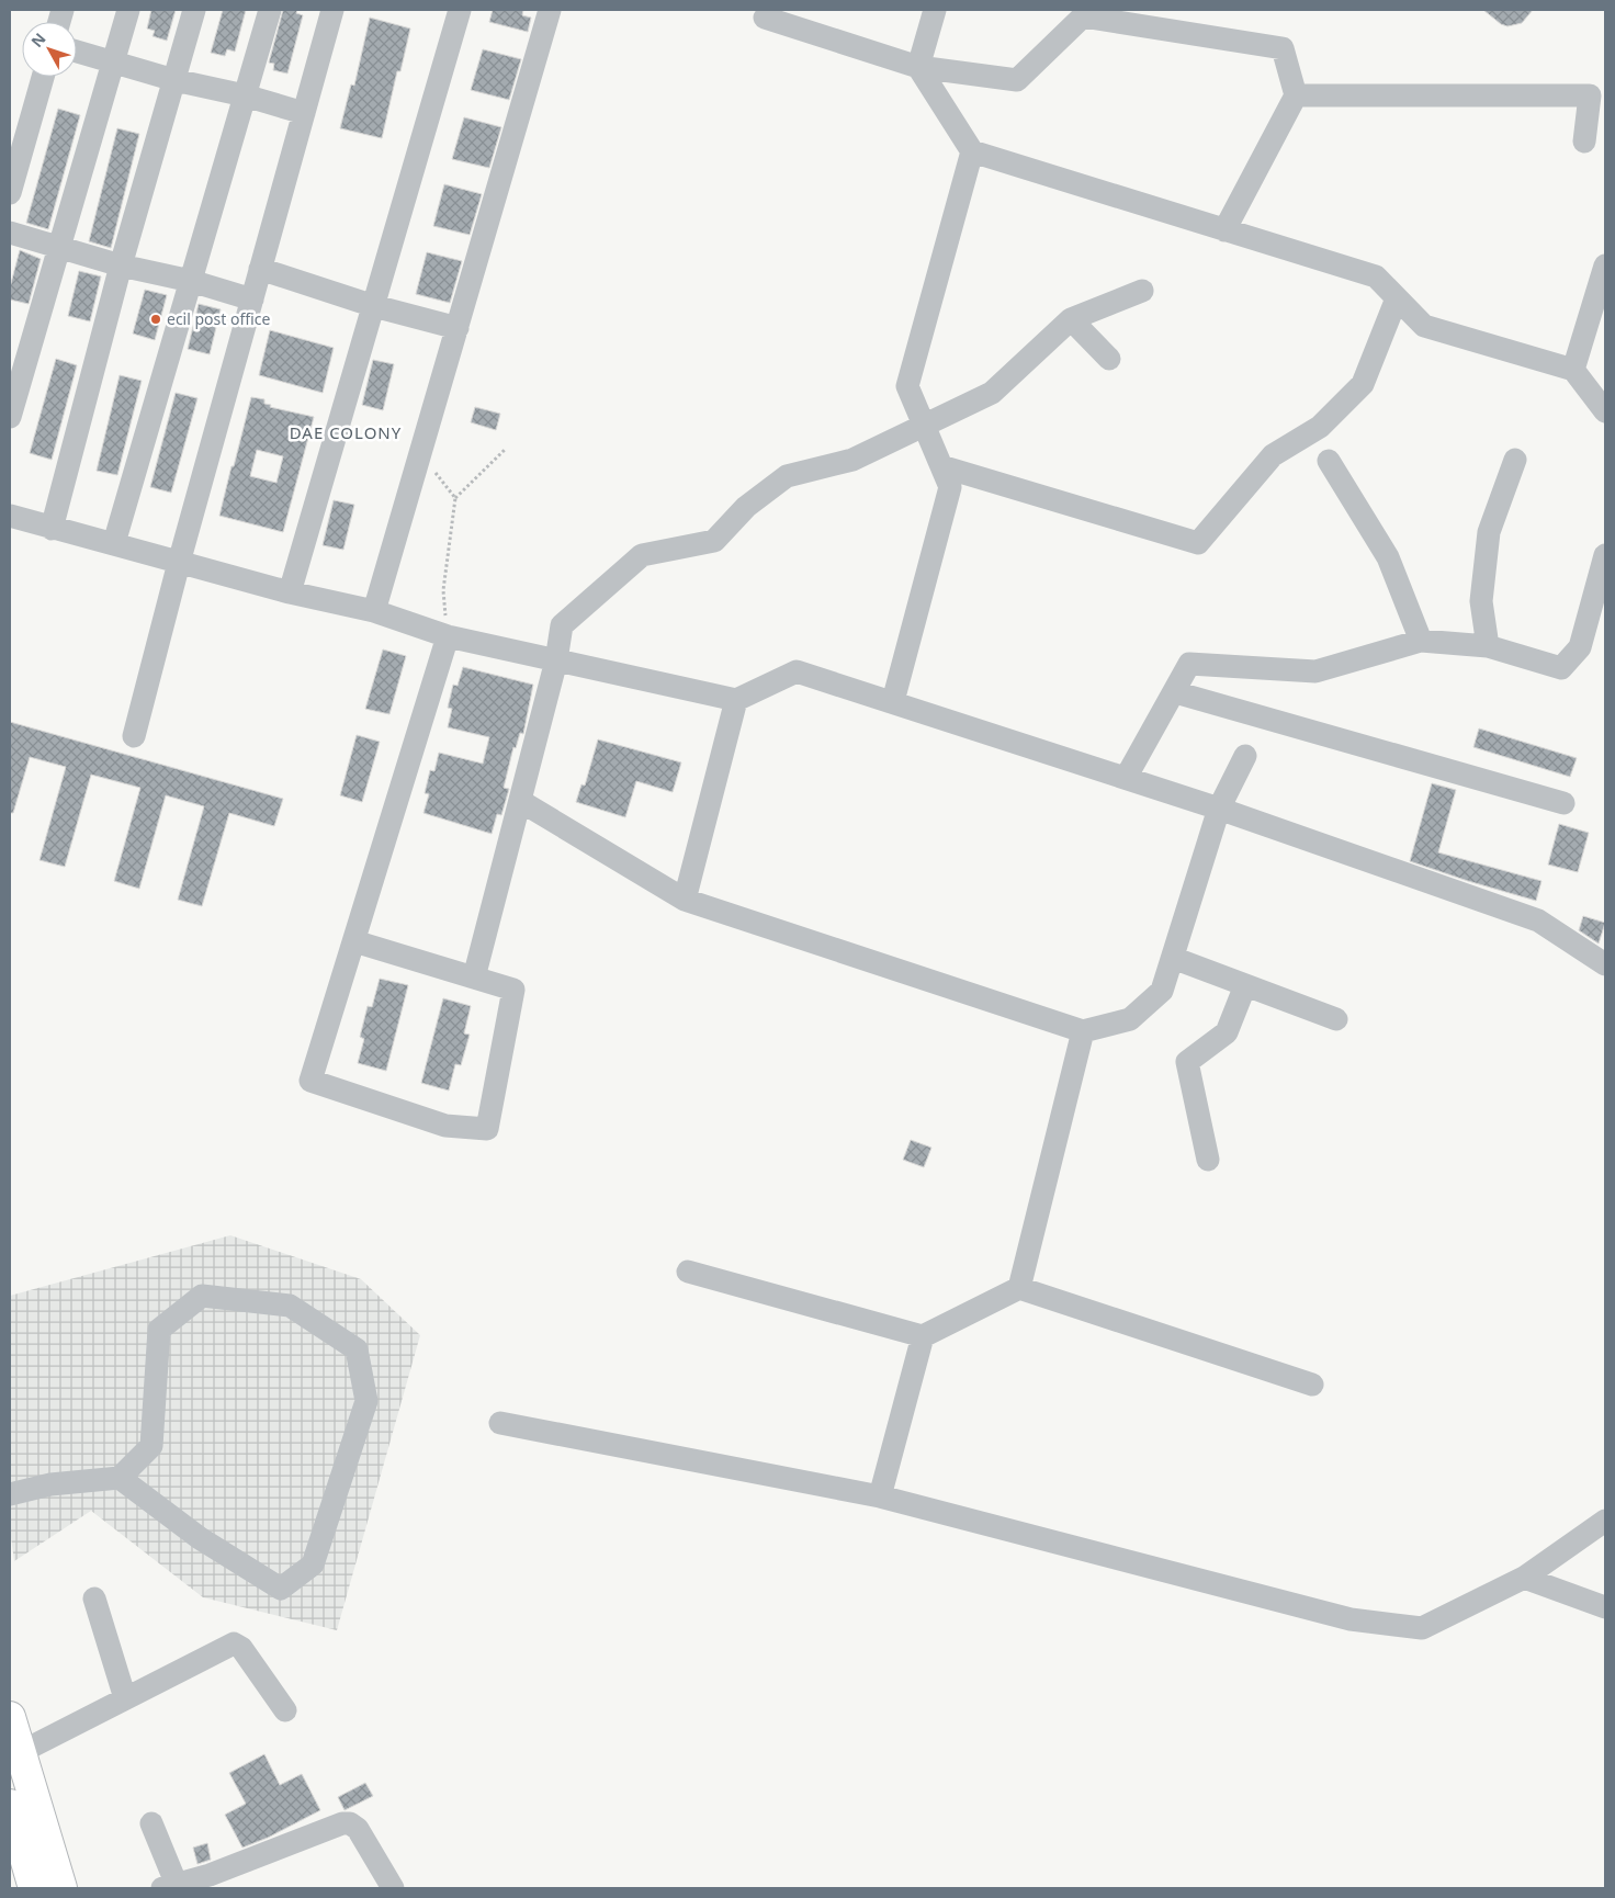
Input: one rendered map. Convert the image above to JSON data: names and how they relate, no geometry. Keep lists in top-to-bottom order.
{
  "districts": ["DAE COLONY"],
  "places": ["ecil post office"],
  "north": "top left"
}
